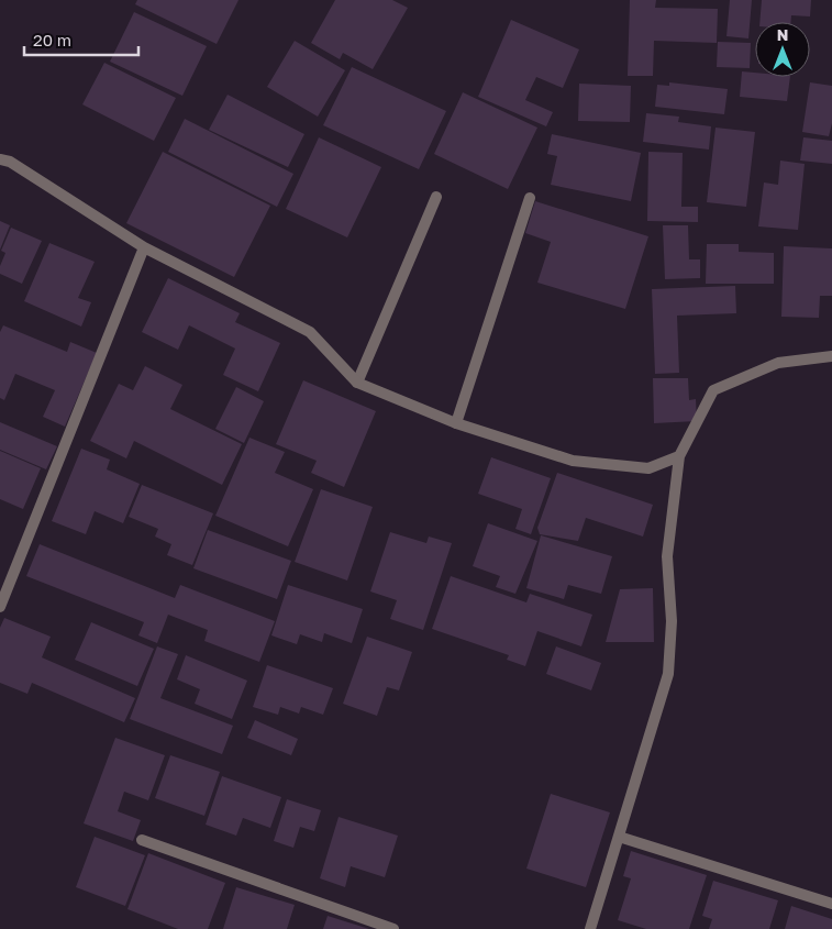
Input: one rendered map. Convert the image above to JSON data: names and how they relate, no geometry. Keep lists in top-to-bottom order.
{
  "scale_bar": "20 m",
  "north": "top"
}
